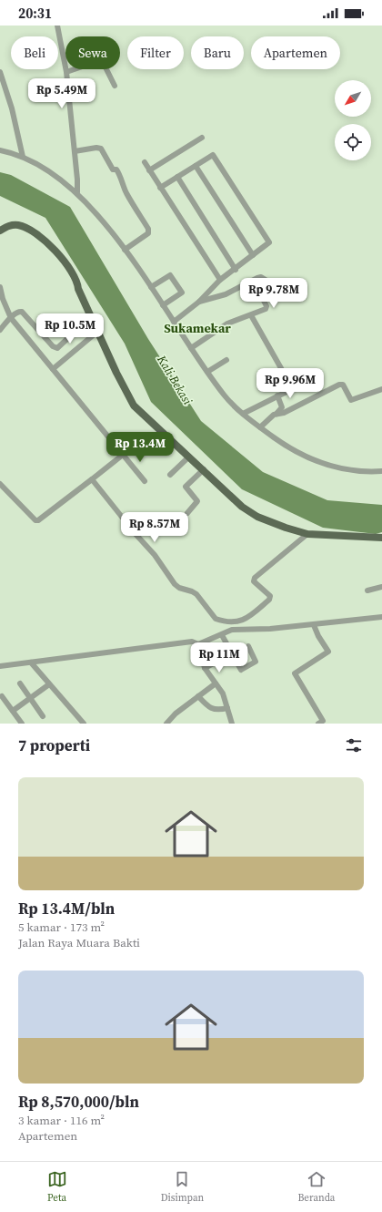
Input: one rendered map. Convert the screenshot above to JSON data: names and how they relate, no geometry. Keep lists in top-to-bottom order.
{
  "districts": ["Sukamekar"],
  "water": ["Kali Bekasi"],
  "north": "bottom left",
  "page": {
    "status": "20:31",
    "chip": [
      "Beli",
      "Sewa",
      "Filter",
      "Baru",
      "Apartemen"
    ],
    "price": [
      "Rp 5.49M",
      "Rp 9.78M",
      "Rp 10.5M",
      "Rp 9.96M",
      "Rp 13.4M",
      "Rp 8.57M",
      "Rp 11M"
    ],
    "heading": "7 properti",
    "list": [
      {
        "name": "Rp 13.4M/bln",
        "note": "5 kamar · 173 m² · Jalan Raya Muara Bakti"
      },
      {
        "name": "Rp 8,570,000/bln",
        "note": "3 kamar · 116 m² · Apartemen"
      }
    ],
    "tabs": ["Peta", "Disimpan", "Beranda"]
  }
}
